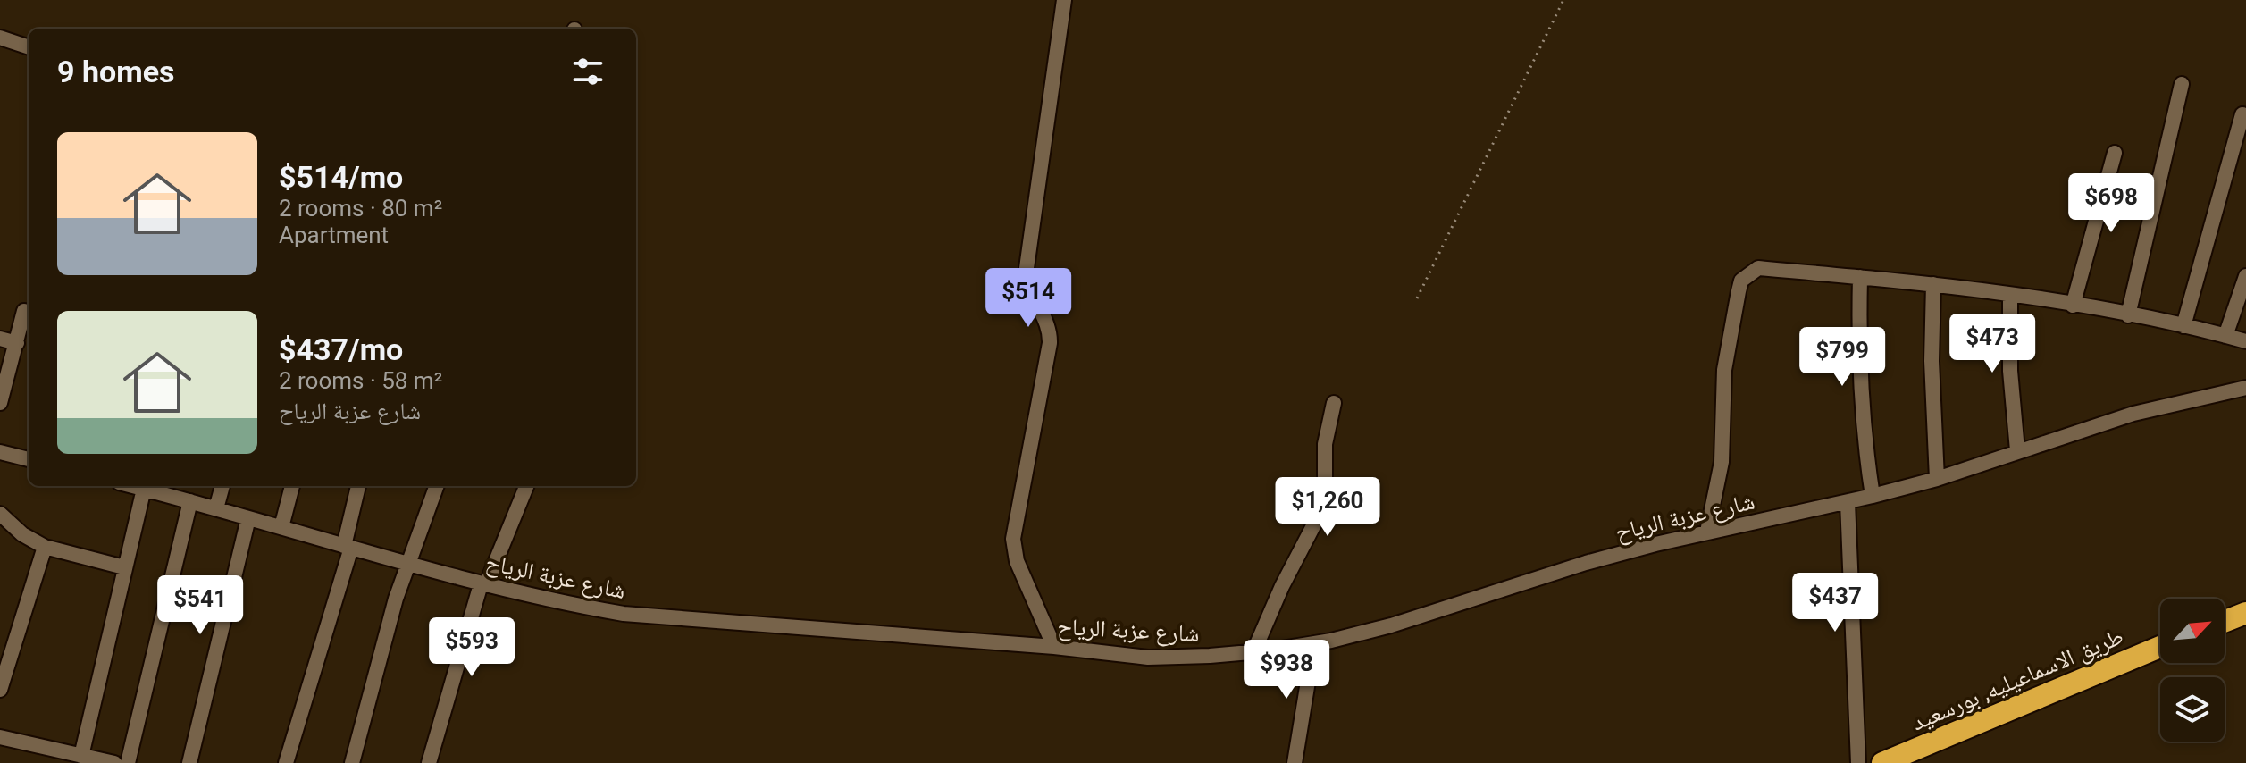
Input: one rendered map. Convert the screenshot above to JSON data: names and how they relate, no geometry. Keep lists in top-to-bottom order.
{
  "streets": {
    "highway": ["طريق الاسماعيليه, بورسعيد"],
    "street": ["شارع عزبة الرياح"]
  },
  "north": "top right",
  "page": {
    "heading": "9 homes",
    "list": [
      {
        "name": "$514/mo",
        "note": "2 rooms · 80 m² · Apartment"
      },
      {
        "name": "$437/mo",
        "note": "2 rooms · 58 m² · شارع عزبة الرياح"
      }
    ],
    "price": [
      "$698",
      "$514",
      "$473",
      "$799",
      "$1,260",
      "$437",
      "$541",
      "$593",
      "$938"
    ]
  }
}
